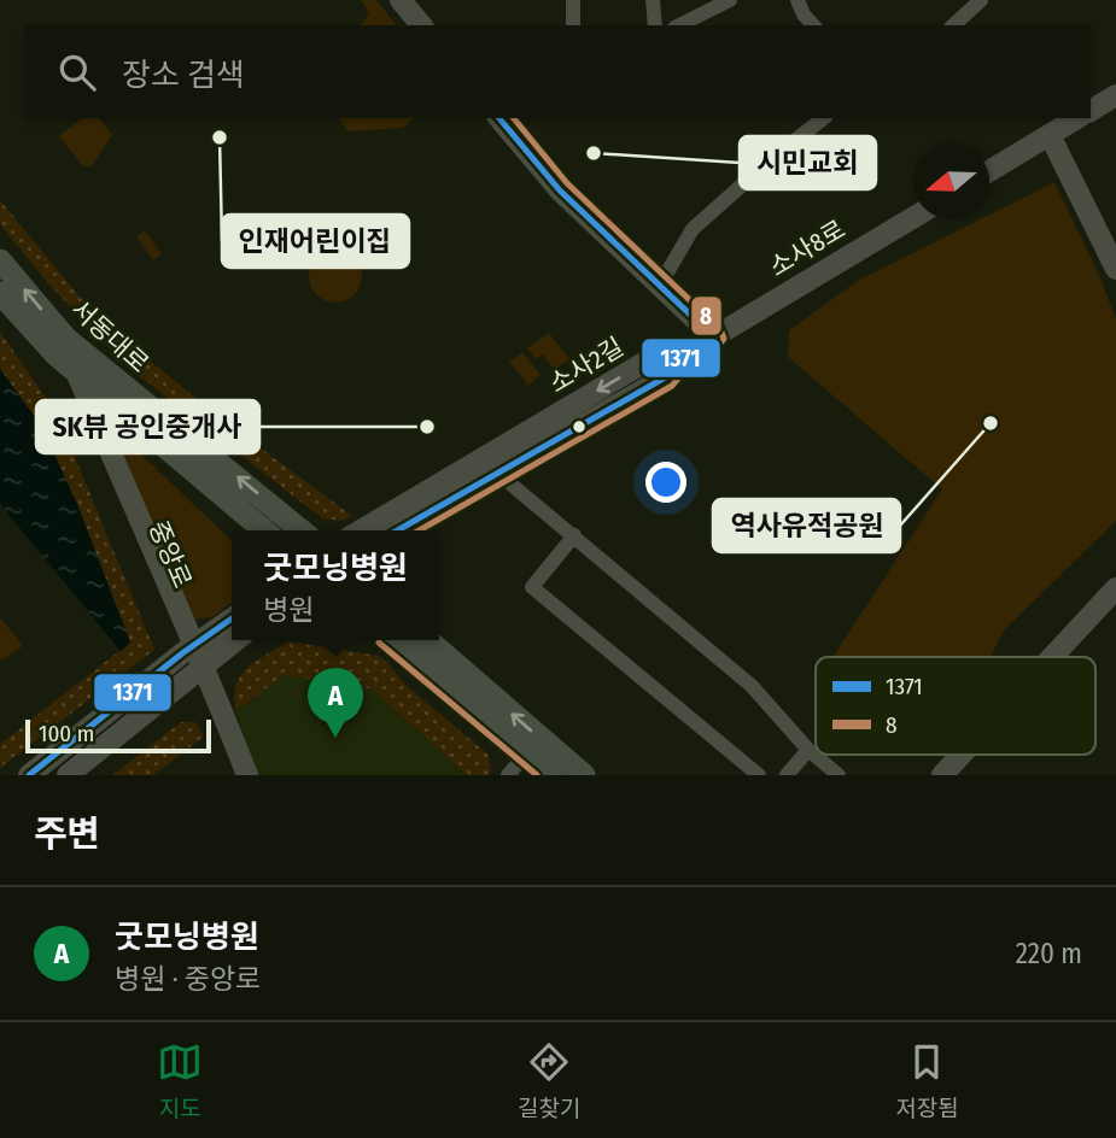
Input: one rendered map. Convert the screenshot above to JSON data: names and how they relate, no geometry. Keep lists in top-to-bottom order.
{
  "streets": {
    "main road": ["서동대로"],
    "street": ["소사8로", "소사2길", "중앙로"]
  },
  "crossings": [
    ["소사8로", "소사2길"],
    ["서동대로", "중앙로"]
  ],
  "places": [
    "인재어린이집",
    "시민교회",
    "역사유적공원",
    "SK뷰 공인중개사"
  ],
  "lines": ["transit line 1371", "transit line 8"],
  "legend": ["1371", "8"],
  "scale_bar": "100 m",
  "north": "left",
  "page": {
    "search": "장소 검색",
    "popup": ["굿모닝병원", "병원"],
    "pins": "A",
    "scale": "100 m",
    "heading": "주변",
    "list": [
      {
        "mark": "A",
        "name": "굿모닝병원",
        "note": "병원 · 중앙로",
        "value": "220 m"
      }
    ],
    "nav": ["지도", "길찾기", "저장됨"]
  }
}
